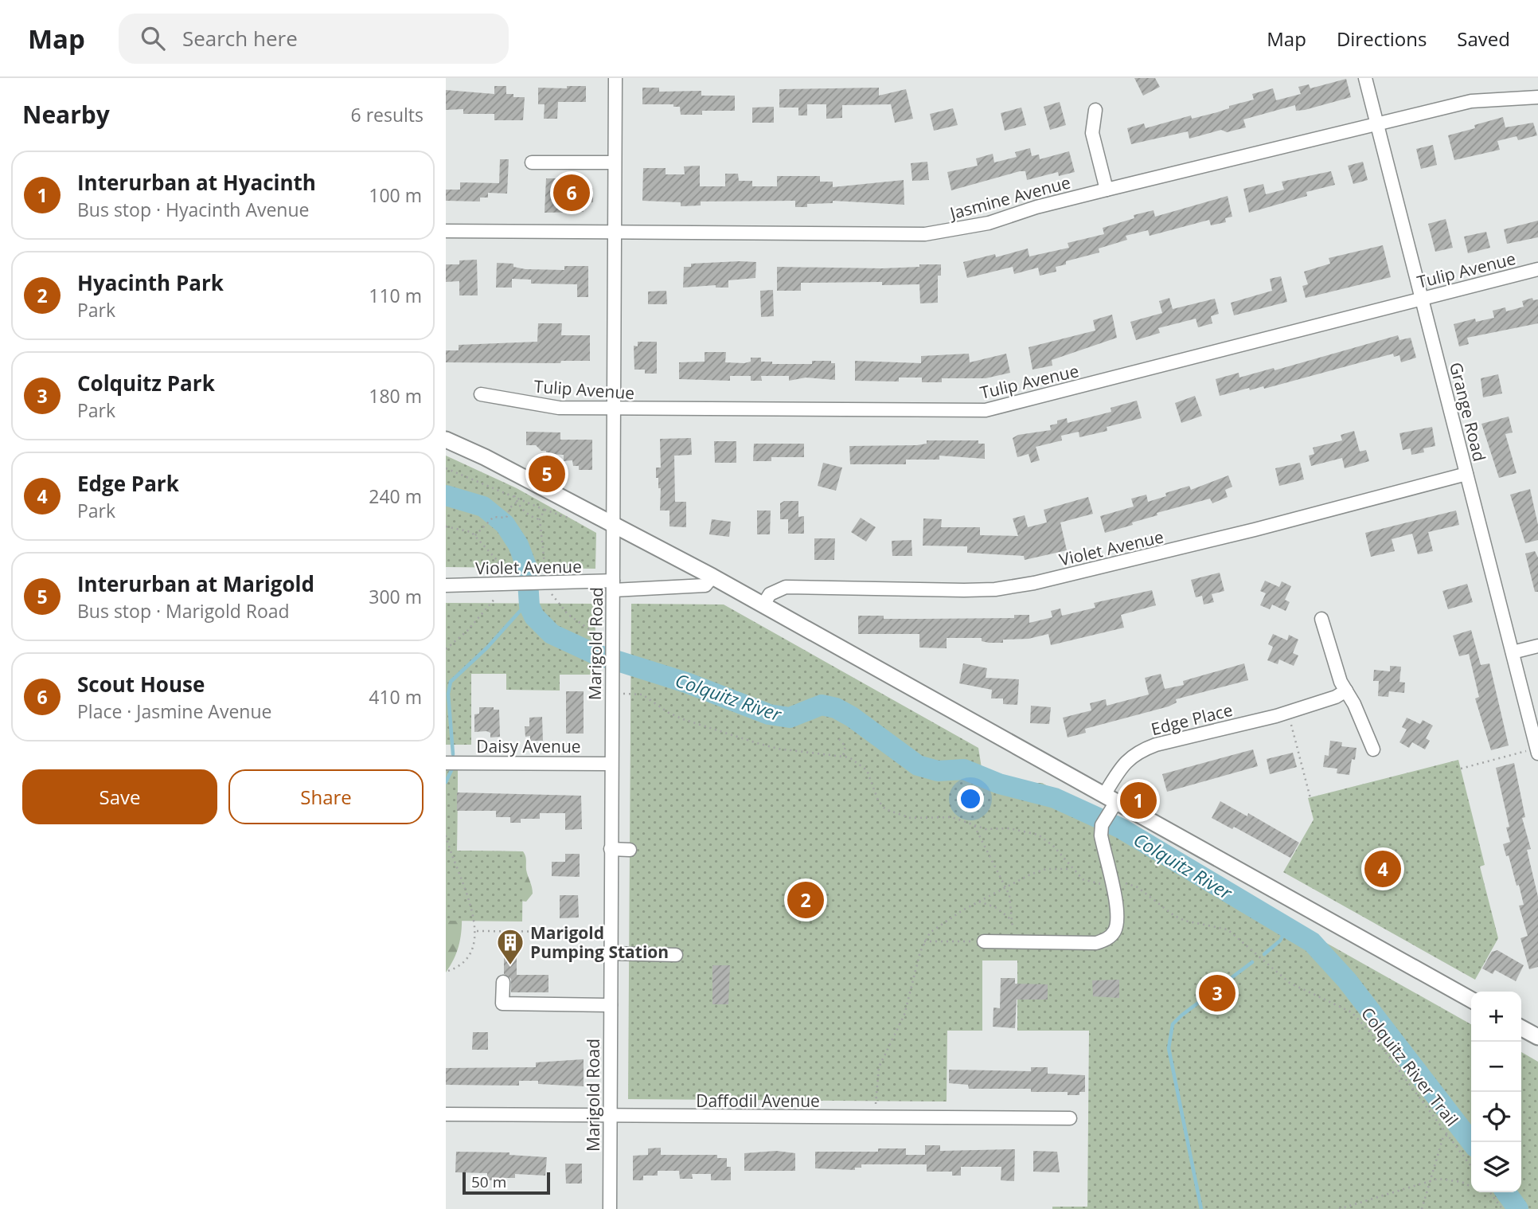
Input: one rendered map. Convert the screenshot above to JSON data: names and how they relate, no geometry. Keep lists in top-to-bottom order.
{
  "streets": {
    "street": [
      "Jasmine Avenue",
      "Tulip Avenue",
      "Grange Road",
      "Violet Avenue",
      "Marigold Road",
      "Edge Place",
      "Daisy Avenue",
      "Daffodil Avenue"
    ],
    "path": ["Colquitz River Trail"]
  },
  "crossings": [
    ["Jasmine Avenue", "Grange Road"],
    ["Jasmine Avenue", "Marigold Road"],
    ["Tulip Avenue", "Grange Road"],
    ["Tulip Avenue", "Marigold Road"],
    ["Grange Road", "Violet Avenue"],
    ["Violet Avenue", "Marigold Road"],
    ["Marigold Road", "Daisy Avenue"],
    ["Marigold Road", "Colquitz River Trail"],
    ["Marigold Road", "Daffodil Avenue"],
    ["Edge Place", "Colquitz River Trail"]
  ],
  "water": ["Colquitz River"],
  "places": {
    "building": ["Marigold Pumping Station"]
  },
  "scale_bar": "50 m",
  "page": {
    "header": "Map",
    "search": "Search here",
    "nav": ["Map", "Directions", "Saved"],
    "heading": ["Nearby", "6 results"],
    "list": [
      {
        "mark": "1",
        "name": "Interurban at Hyacinth",
        "note": "Bus stop · Hyacinth Avenue",
        "value": "100 m"
      },
      {
        "mark": "2",
        "name": "Hyacinth Park",
        "note": "Park",
        "value": "110 m"
      },
      {
        "mark": "3",
        "name": "Colquitz Park",
        "note": "Park",
        "value": "180 m"
      },
      {
        "mark": "4",
        "name": "Edge Park",
        "note": "Park",
        "value": "240 m"
      },
      {
        "mark": "5",
        "name": "Interurban at Marigold",
        "note": "Bus stop · Marigold Road",
        "value": "300 m"
      },
      {
        "mark": "6",
        "name": "Scout House",
        "note": "Place · Jasmine Avenue",
        "value": "410 m"
      }
    ],
    "pins": [
      "6",
      "5",
      "1",
      "4",
      "2",
      "3"
    ],
    "buttons": ["Save", "Share"],
    "map_buttons": ["+", "−"],
    "scale": "50 m"
  }
}
